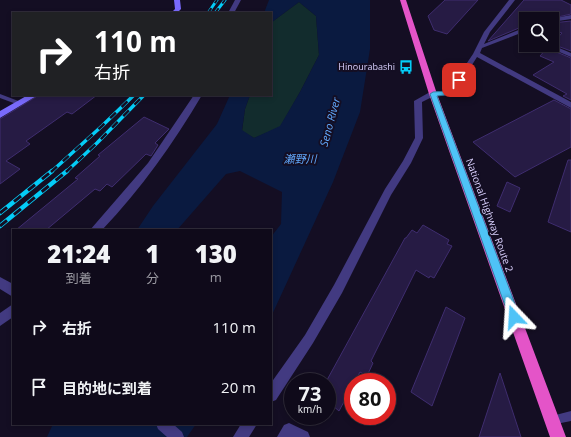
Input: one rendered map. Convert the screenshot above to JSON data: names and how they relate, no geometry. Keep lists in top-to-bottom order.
{
  "streets": {
    "highway": ["National Highway Route 2"]
  },
  "water": ["Seno River", "瀬野川"],
  "places": {
    "bus stop": ["Hinourabashi"]
  },
  "page": {
    "turn": ["110 m", "右折"],
    "eta": [
      "21:24",
      "到着",
      "1",
      "分",
      "130",
      "m"
    ],
    "list": [
      {
        "name": "右折",
        "value": "110 m"
      },
      {
        "name": "目的地に到着",
        "value": "20 m"
      }
    ],
    "speed": "73 km/h",
    "limit": "80"
  }
}
